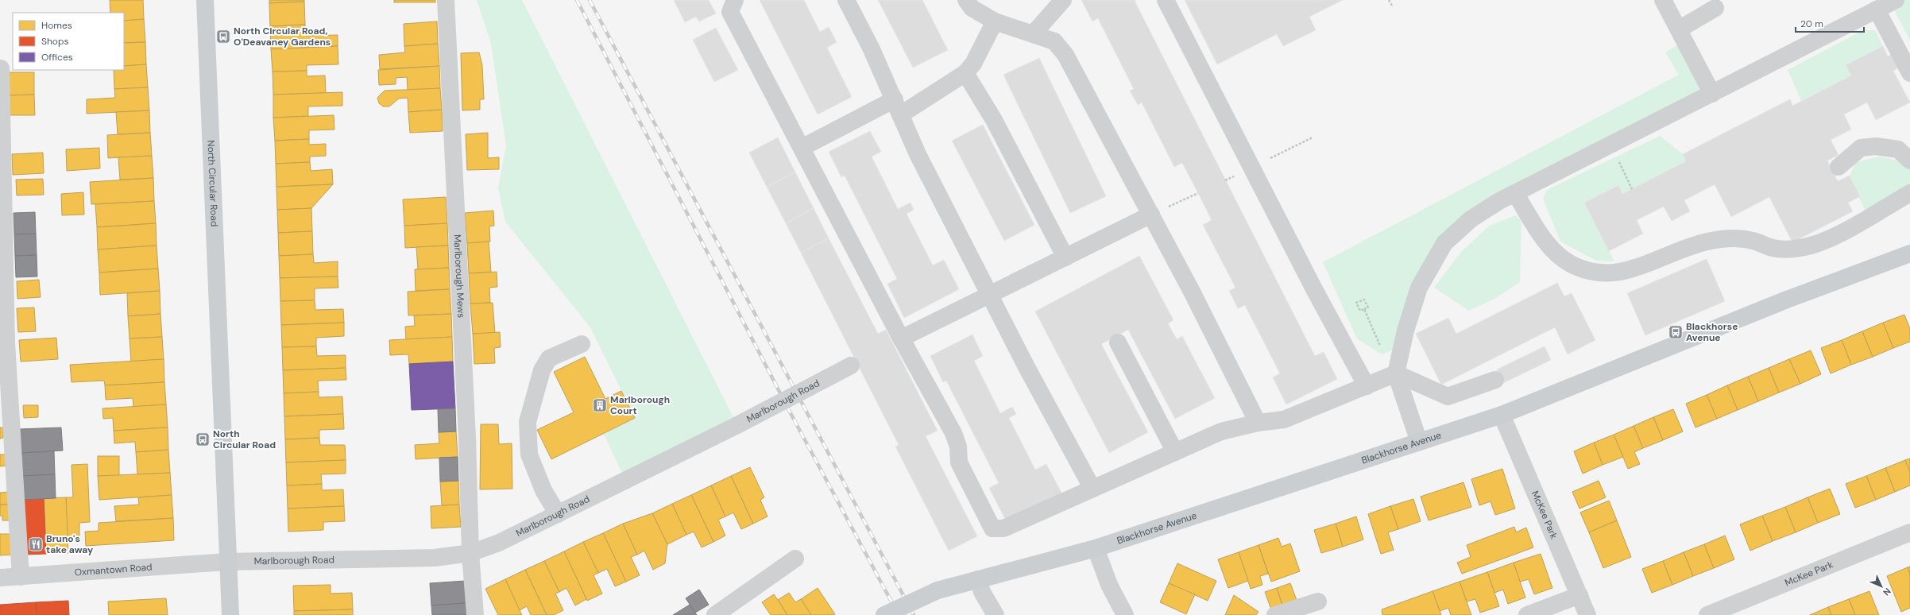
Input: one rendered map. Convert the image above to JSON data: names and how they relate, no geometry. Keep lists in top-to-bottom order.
{
  "streets": {
    "main road": ["North Circular Road", "Blackhorse Avenue"],
    "street": [
      "Marlborough Mews",
      "Marlborough Road",
      "McKee Park",
      "Oxmantown Road"
    ]
  },
  "crossings": [
    ["North Circular Road", "Marlborough Road"],
    ["North Circular Road", "Oxmantown Road"],
    ["Marlborough Mews", "Marlborough Road"],
    ["Marlborough Road", "Oxmantown Road"],
    ["Blackhorse Avenue", "McKee Park"]
  ],
  "places": {
    "bus stop": ["North Circular Road, O'Deavaney Gardens", "Blackhorse Avenue", "North Circular Road"],
    "building": ["Marlborough Court"],
    "restaurant": ["Bruno's take away"]
  },
  "legend": ["Homes", "Shops", "Offices"],
  "scale_bar": "20 m",
  "north": "bottom right"
}
